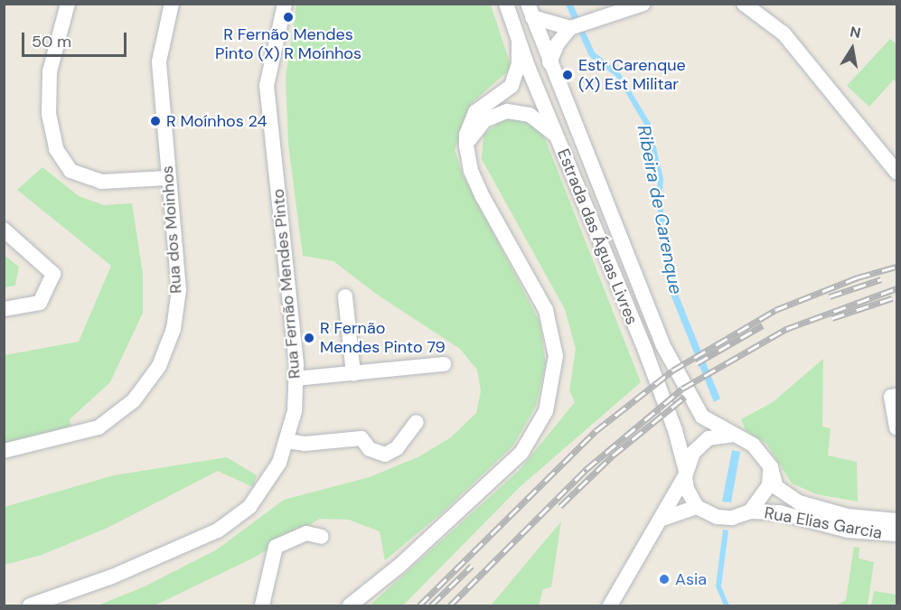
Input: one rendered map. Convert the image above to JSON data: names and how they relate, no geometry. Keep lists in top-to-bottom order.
{
  "streets": {
    "street": [
      "Rua dos Moinhos",
      "Estrada das Águas Livres",
      "Rua Fernão Mendes Pinto",
      "Rua Elias Garcia"
    ]
  },
  "crossings": [
    ["Estrada das Águas Livres", "Rua Elias Garcia"]
  ],
  "water": ["Ribeira de Carenque"],
  "places": [
    "R Fernão Mendes Pinto (X) R Moínhos",
    "Estr Carenque (X) Est Militar",
    "R Moínhos 24",
    "R Fernão Mendes Pinto 79",
    "Asia"
  ],
  "scale_bar": "50 m",
  "north": "top"
}
